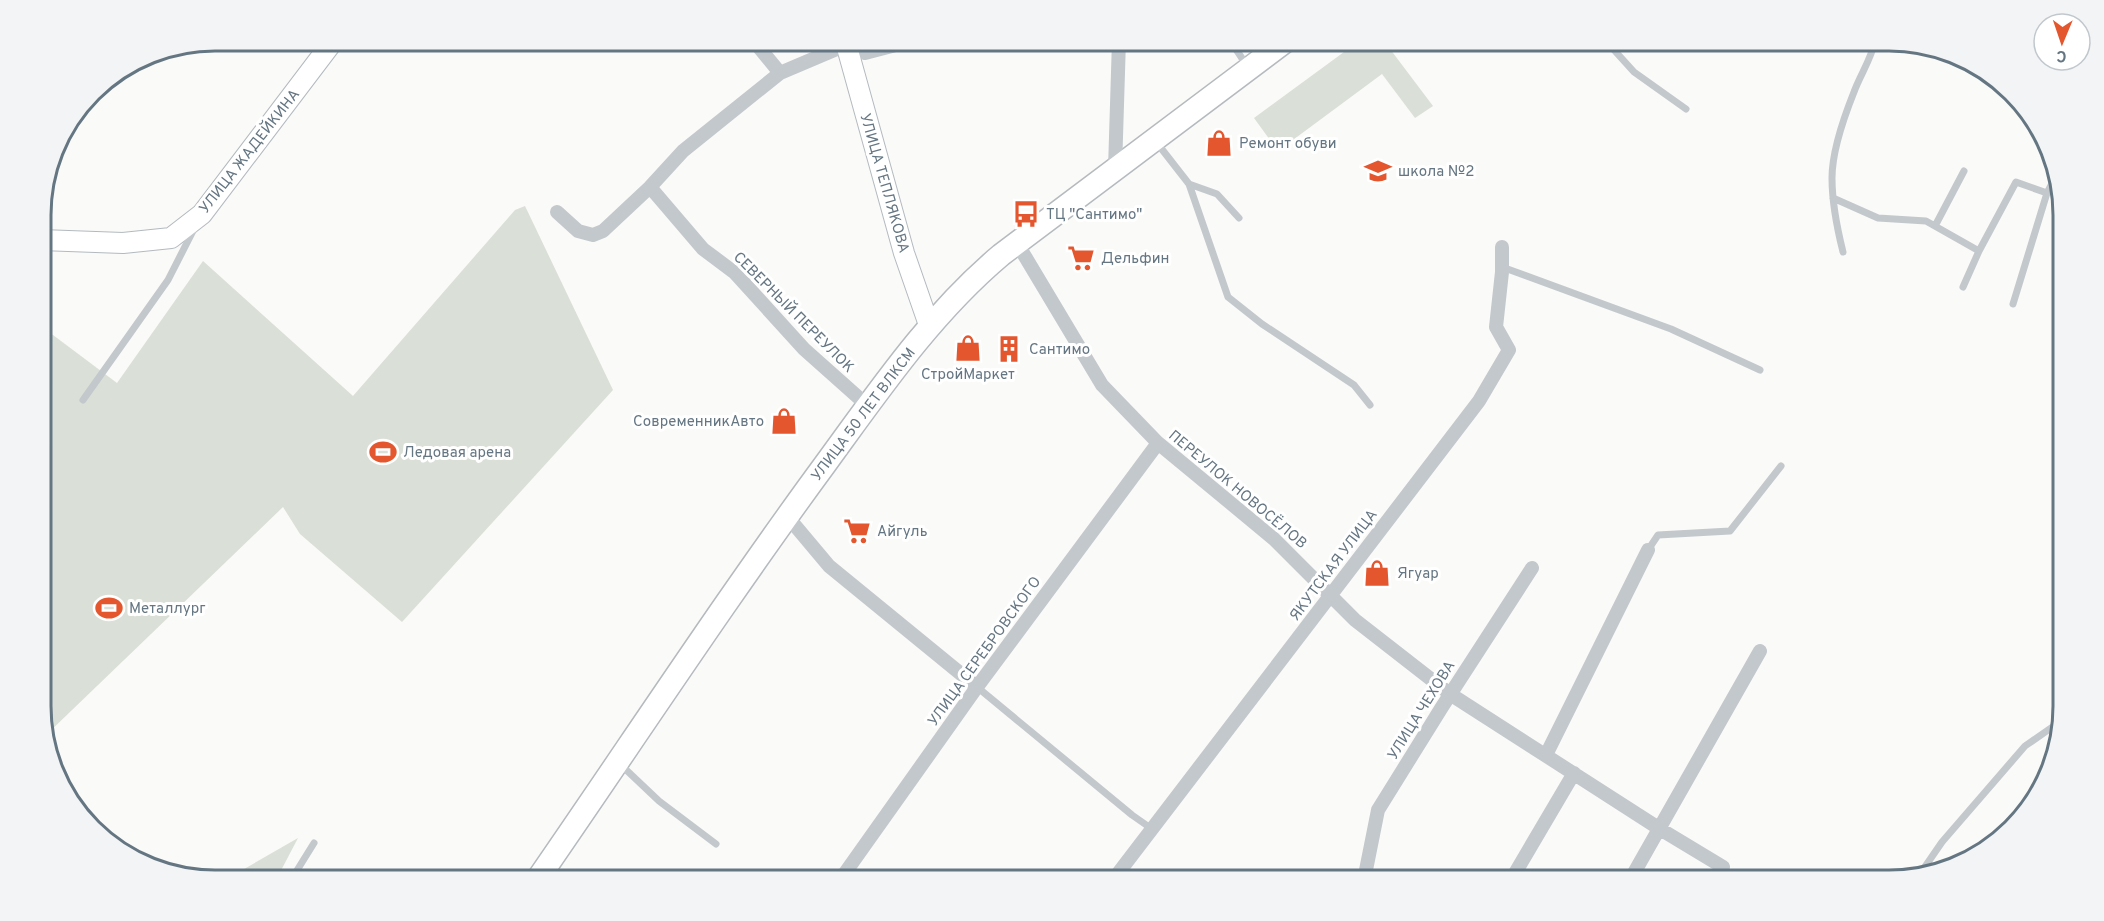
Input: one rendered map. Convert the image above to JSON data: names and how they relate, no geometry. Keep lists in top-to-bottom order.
{
  "streets": {
    "main road": ["УЛИЦА 50 ЛЕТ ВЛКСМ"],
    "street": [
      "УЛИЦА ЖАДЕЙКИНА",
      "УЛИЦА ТЕПЛЯКОВА",
      "СЕВЕРНЫЙ ПЕРЕУЛОК",
      "ПЕРЕУЛОК НОВОСЁЛОВ",
      "ЯКУТСКАЯ УЛИЦА",
      "УЛИЦА СЕРЕБРОВСКОГО",
      "УЛИЦА ЧЕХОВА"
    ]
  },
  "crossings": [
    ["УЛИЦА ТЕПЛЯКОВА", "УЛИЦА 50 ЛЕТ ВЛКСМ"],
    ["СЕВЕРНЫЙ ПЕРЕУЛОК", "УЛИЦА 50 ЛЕТ ВЛКСМ"],
    ["УЛИЦА 50 ЛЕТ ВЛКСМ", "ПЕРЕУЛОК НОВОСЁЛОВ"],
    ["ПЕРЕУЛОК НОВОСЁЛОВ", "ЯКУТСКАЯ УЛИЦА"],
    ["ПЕРЕУЛОК НОВОСЁЛОВ", "УЛИЦА СЕРЕБРОВСКОГО"],
    ["ПЕРЕУЛОК НОВОСЁЛОВ", "УЛИЦА ЧЕХОВА"]
  ],
  "places": {
    "shop": [
      "Ремонт обуви",
      "СтройМаркет",
      "СовременникАвто",
      "Ягуар"
    ],
    "school or university": ["школа №2"],
    "bus stop": ["ТЦ \"Сантимо\""],
    "supermarket": ["Дельфин", "Айгуль"],
    "building": ["Сантимо"],
    "sports": ["Ледовая арена", "Металлург"]
  },
  "north": "bottom"
}
